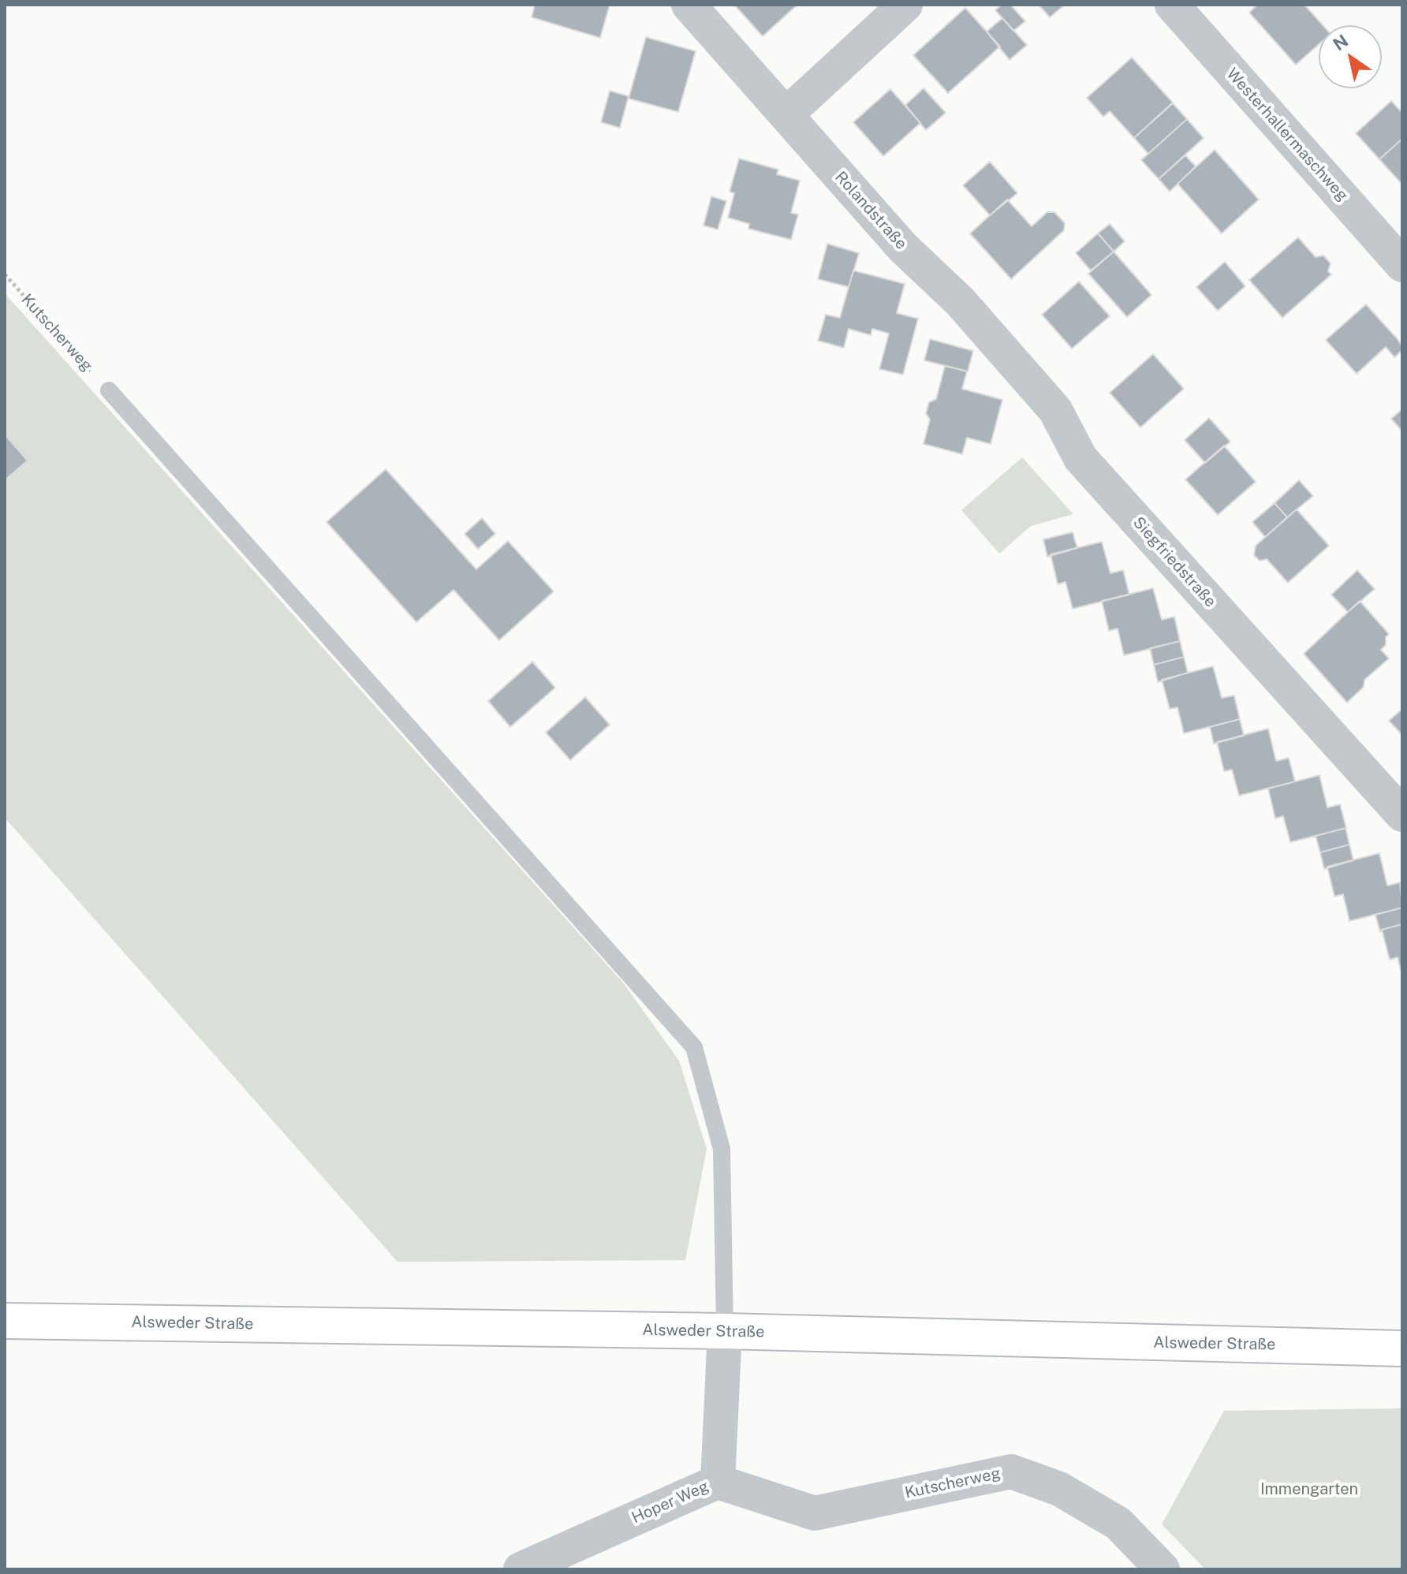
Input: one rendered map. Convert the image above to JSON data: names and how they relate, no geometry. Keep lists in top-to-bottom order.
{
  "streets": {
    "street": [
      "Westerhallermaschweg",
      "Rolandstraße",
      "Kutscherweg",
      "Siegfriedstraße",
      "Alsweder Straße",
      "Hoper Weg"
    ]
  },
  "crossings": [
    ["Rolandstraße", "Siegfriedstraße"],
    ["Kutscherweg", "Hoper Weg"],
    ["Alsweder Straße", "Hoper Weg"]
  ],
  "parks": ["Immengarten"],
  "north": "top left"
}
